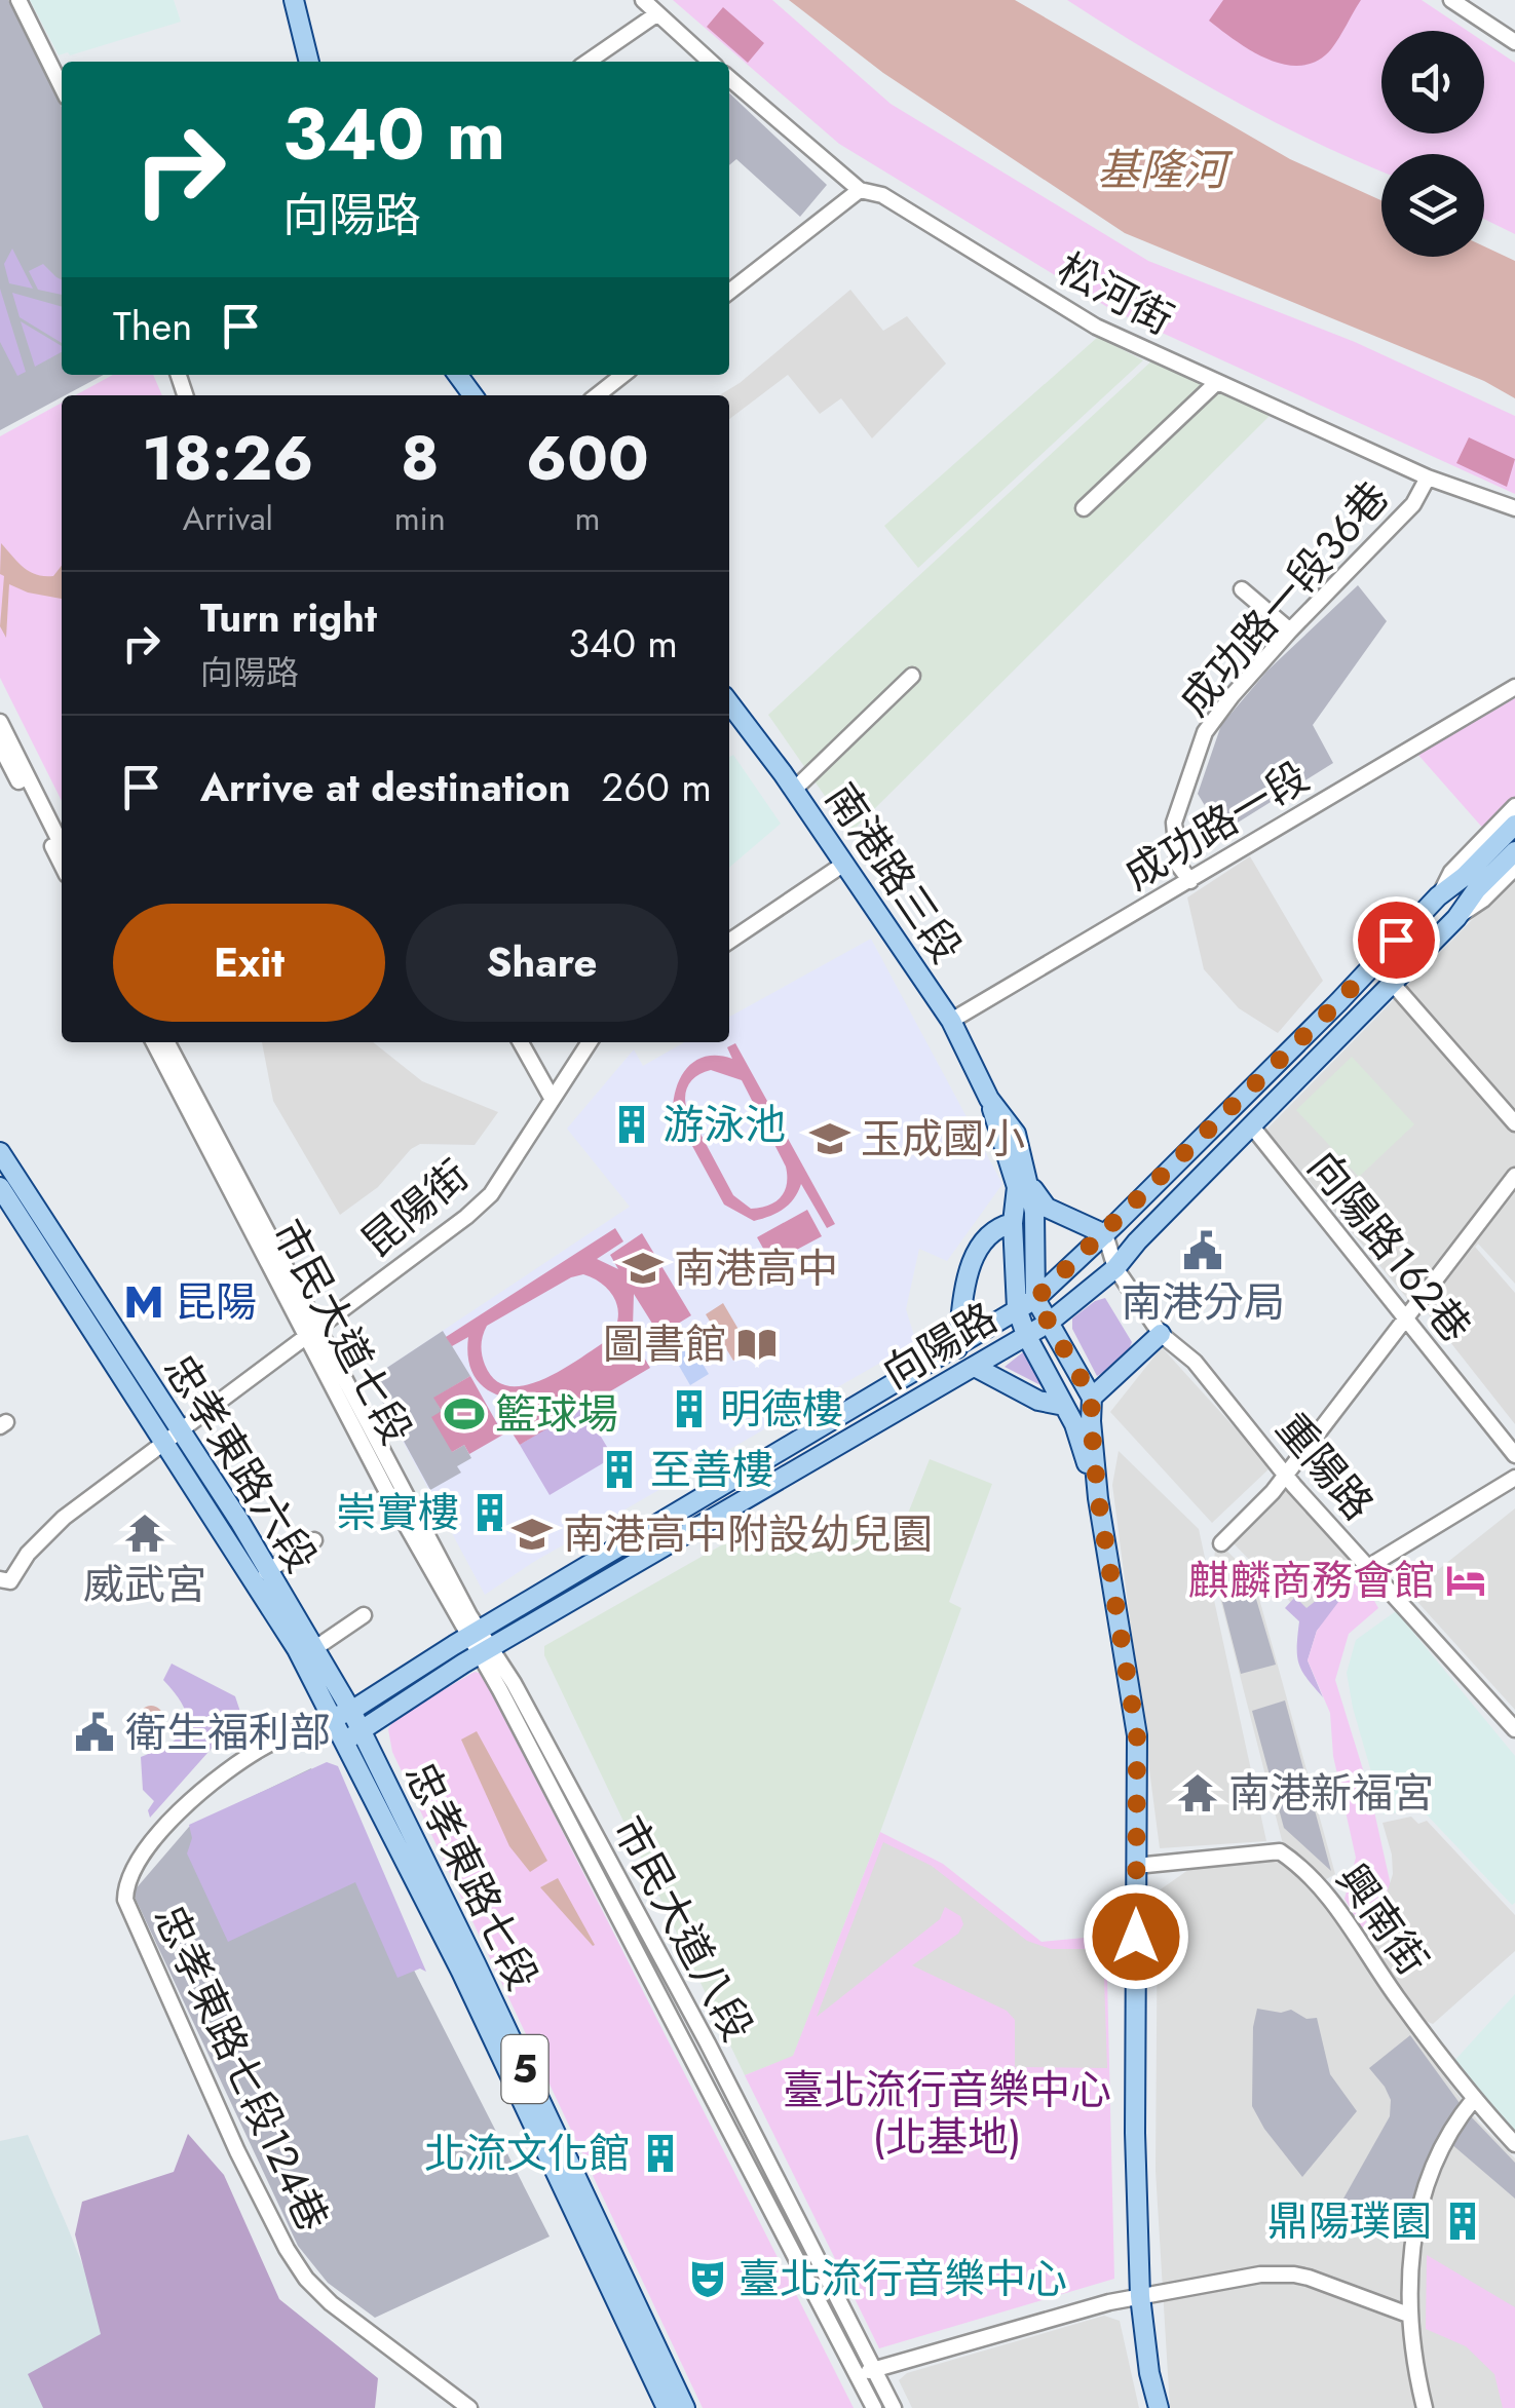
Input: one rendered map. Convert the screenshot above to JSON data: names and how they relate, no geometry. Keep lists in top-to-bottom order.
{
  "streets": {
    "main road": [
      "南港路三段",
      "向陽路",
      "忠孝東路六段",
      "忠孝東路七段",
      "5"
    ],
    "street": [
      "松河街",
      "成功路一段36巷",
      "成功路一段",
      "昆陽街",
      "向陽路162巷",
      "市民大道七段",
      "重陽路",
      "興南街",
      "市民大道八段",
      "忠孝東路七段124巷"
    ]
  },
  "crossings": [
    ["松河街", "成功路一段36巷"],
    ["成功路一段36巷", "成功路一段"],
    ["成功路一段", "南港路三段"],
    ["昆陽街", "市民大道七段"],
    ["昆陽街", "忠孝東路六段"],
    ["向陽路162巷", "向陽路"],
    ["市民大道七段", "向陽路"],
    ["市民大道七段", "市民大道八段"],
    ["向陽路", "忠孝東路六段"],
    ["向陽路", "重陽路"],
    ["向陽路", "忠孝東路七段"],
    ["向陽路", "市民大道八段"],
    ["向陽路", "忠孝東路七段124巷"],
    ["忠孝東路六段", "忠孝東路七段"],
    ["忠孝東路六段", "忠孝東路七段124巷"]
  ],
  "water": ["基隆河"],
  "parks": ["臺北流行音樂中心 (北基地)"],
  "places": {
    "building": [
      "游泳池",
      "明德樓",
      "至善樓",
      "崇實樓",
      "北流文化館",
      "鼎陽璞園"
    ],
    "school or university": ["玉成國小", "南港高中", "南港高中附設幼兒園"],
    "public building": ["南港分局", "衛生福利部"],
    "metro station": ["昆陽"],
    "library": ["圖書館"],
    "sports": ["籃球場"],
    "temple": ["威武宮", "南港新福宮"],
    "hotel": ["麒麟商務會館"],
    "theatre": ["臺北流行音樂中心"]
  },
  "page": {
    "turn": ["340 m", "向陽路"],
    "then": "Then",
    "eta": [
      "18:26",
      "Arrival",
      "8",
      "min",
      "600",
      "m"
    ],
    "list": [
      {
        "name": "Turn right",
        "note": "向陽路",
        "value": "340 m"
      },
      {
        "name": "Arrive at destination",
        "value": "260 m"
      }
    ],
    "buttons": ["Exit", "Share"]
  }
}
